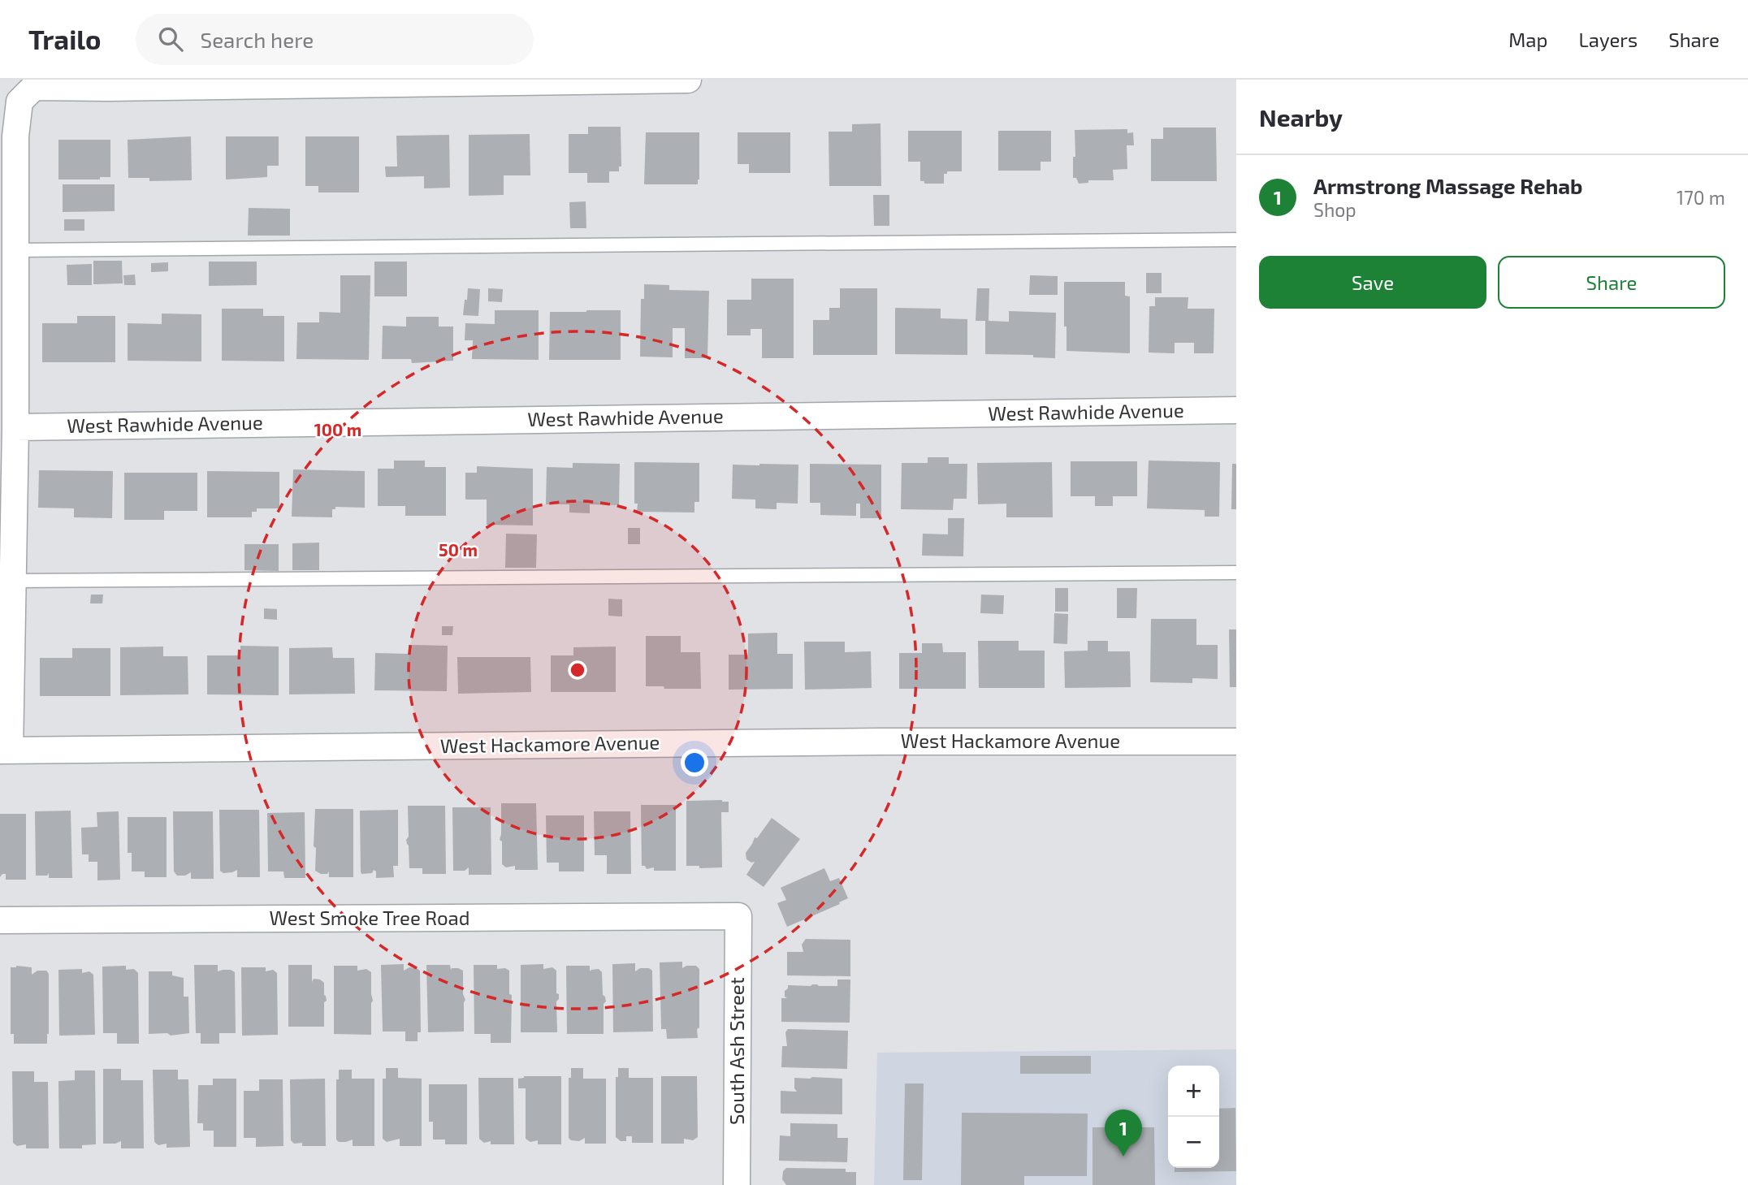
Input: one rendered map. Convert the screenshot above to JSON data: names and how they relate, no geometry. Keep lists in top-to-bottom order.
{
  "streets": {
    "street": [
      "West Rawhide Avenue",
      "West Hackamore Avenue",
      "West Smoke Tree Road",
      "South Ash Street"
    ]
  },
  "crossings": [
    ["West Smoke Tree Road", "South Ash Street"]
  ],
  "page": {
    "header": "Trailo",
    "search": "Search here",
    "nav": ["Map", "Layers", "Share"],
    "heading": "Nearby",
    "list": [
      {
        "mark": "1",
        "name": "Armstrong Massage Rehab",
        "note": "Shop",
        "value": "170 m"
      }
    ],
    "buttons": ["Save", "Share"],
    "map_buttons": ["+", "−"],
    "pins": "1"
  },
  "rings": ["100 m", "50 m"]
}
